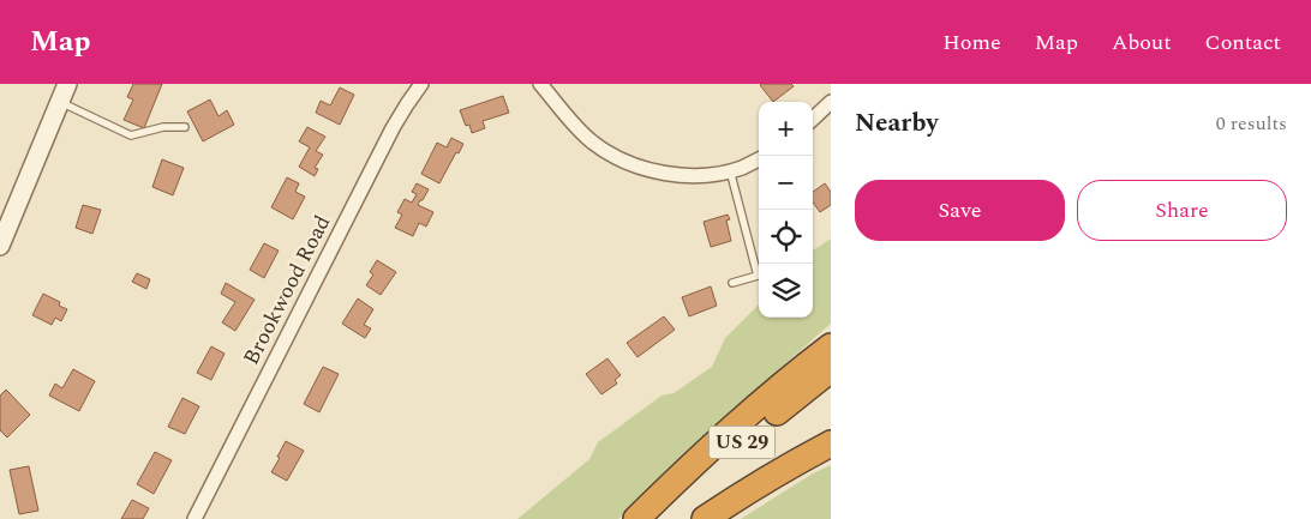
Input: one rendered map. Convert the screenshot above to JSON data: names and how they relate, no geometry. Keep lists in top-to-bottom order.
{
  "streets": {
    "highway": ["US 29"],
    "street": ["Brookwood Road"]
  },
  "page": {
    "header": "Map",
    "nav": [
      "Home",
      "Map",
      "About",
      "Contact"
    ],
    "heading": ["Nearby", "0 results"],
    "map_buttons": ["+", "−"],
    "buttons": ["Save", "Share"]
  }
}
